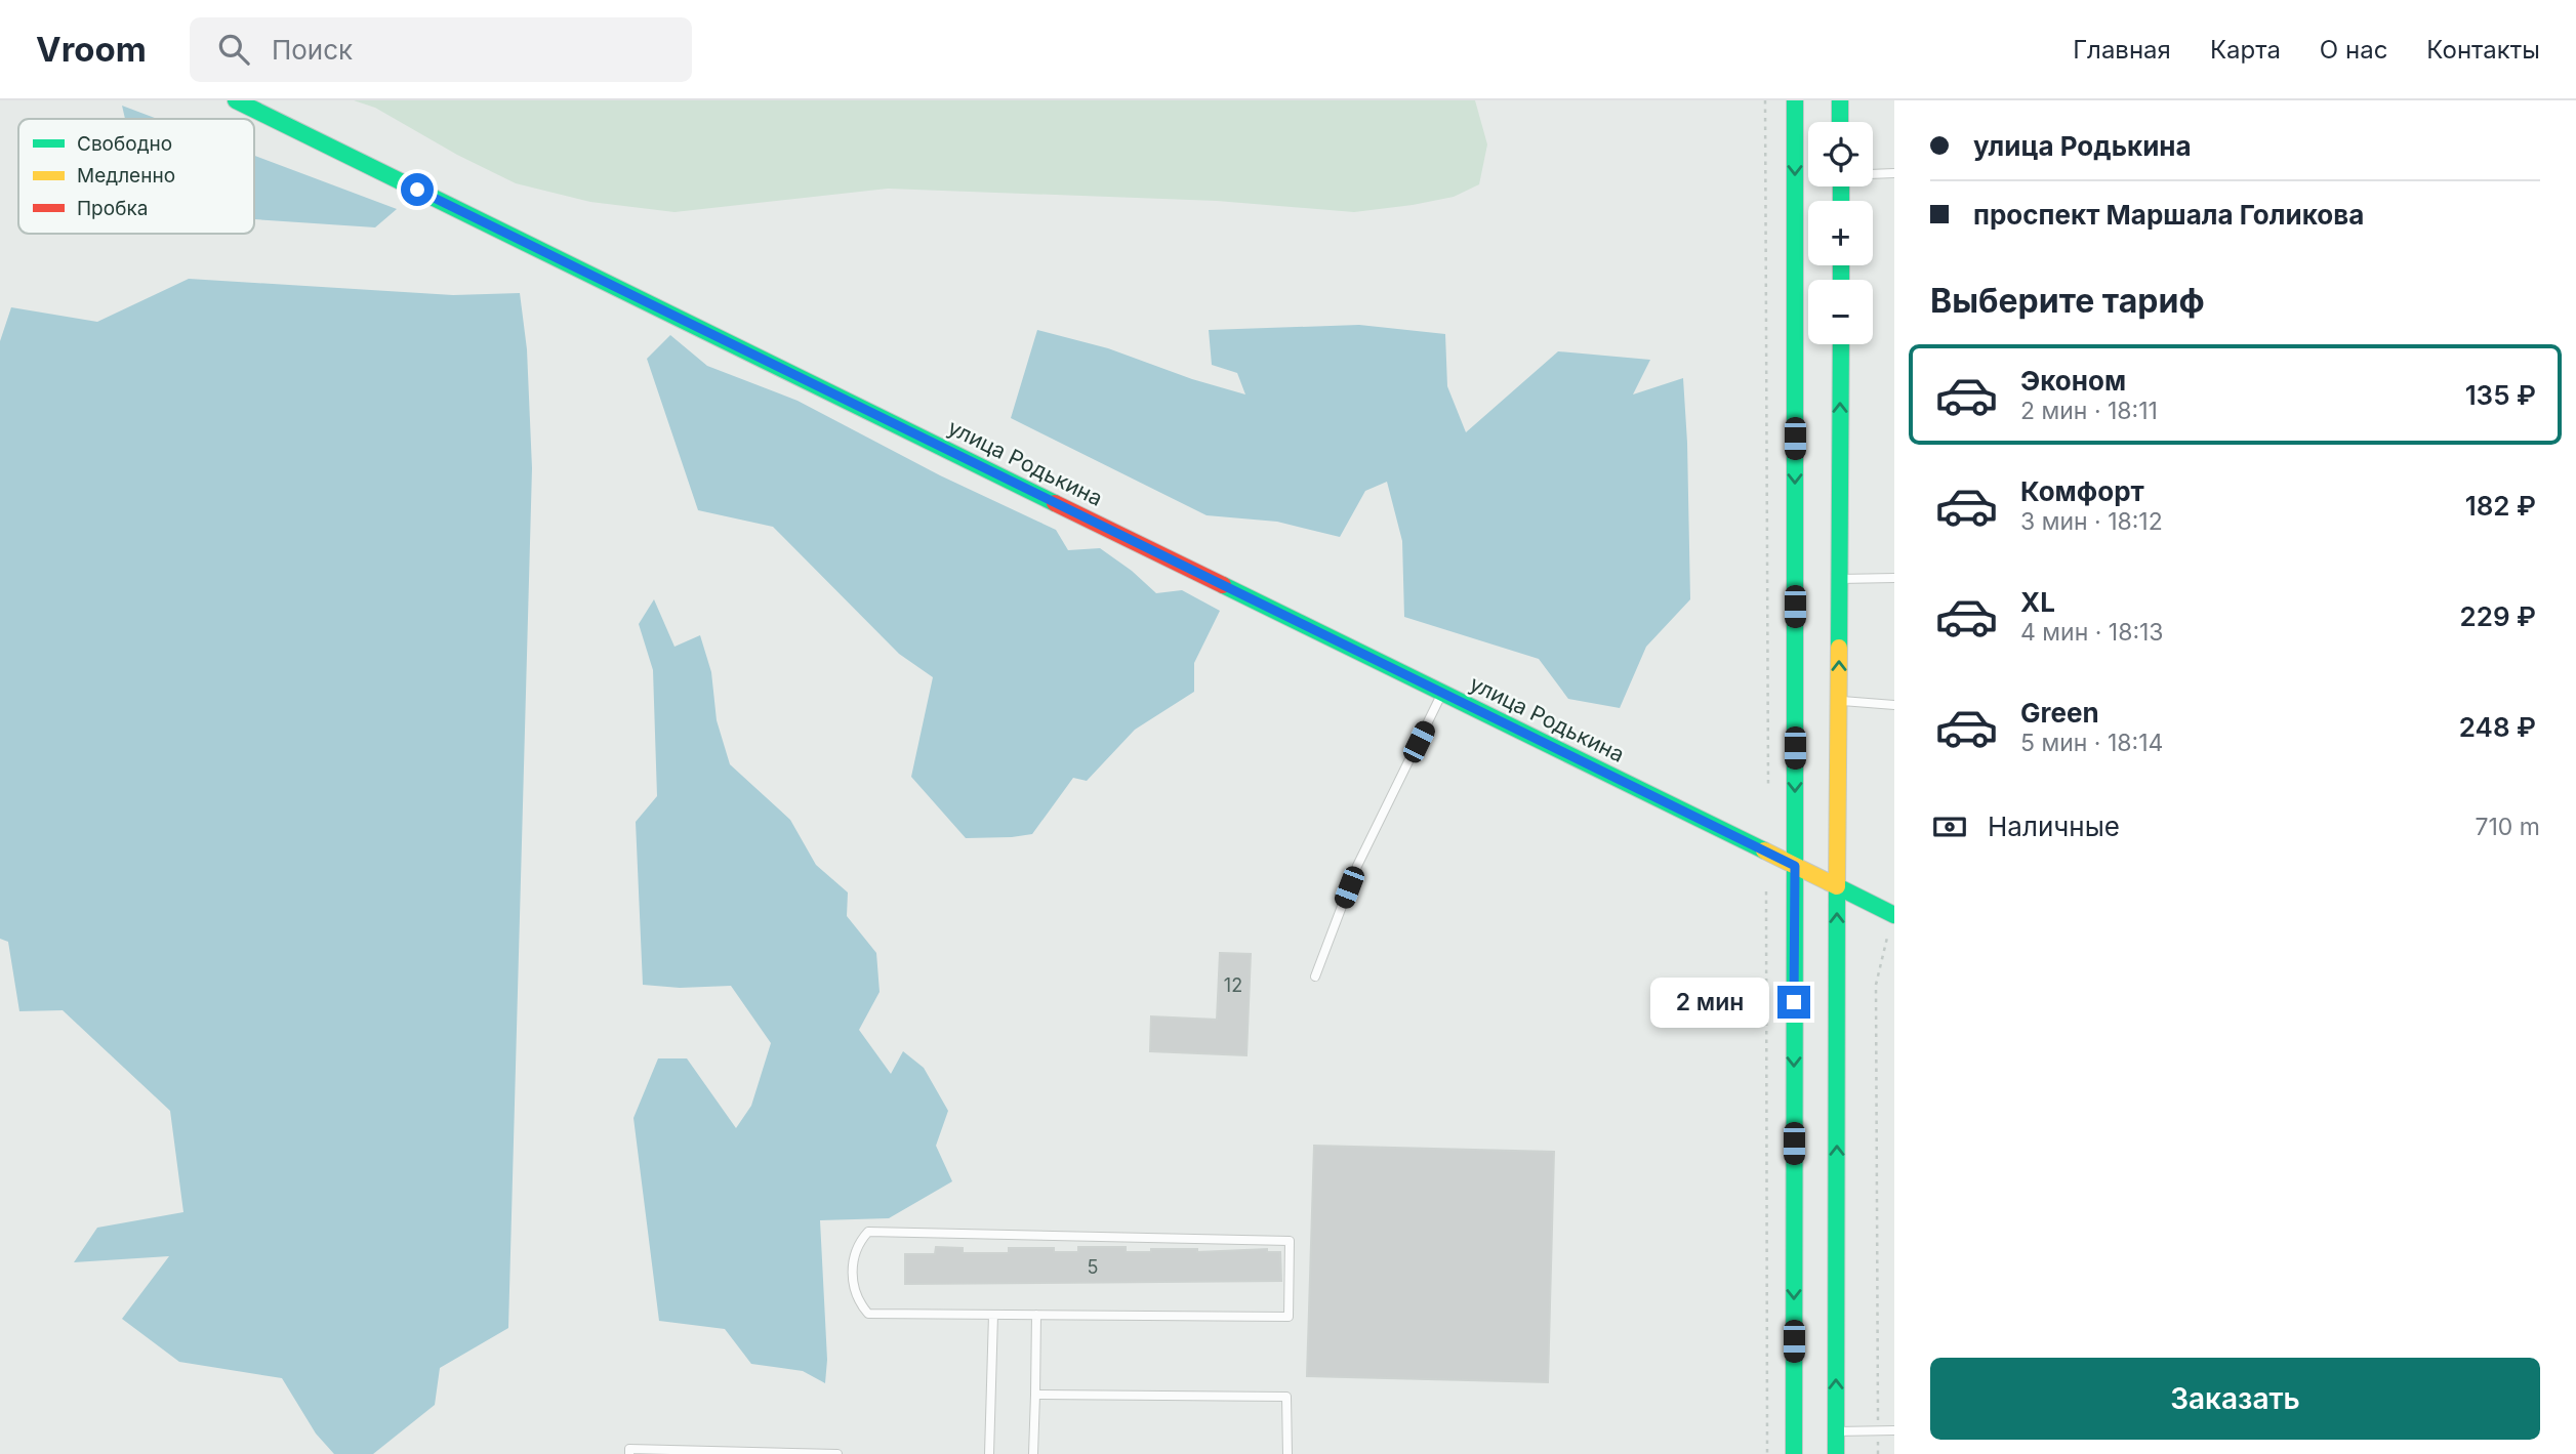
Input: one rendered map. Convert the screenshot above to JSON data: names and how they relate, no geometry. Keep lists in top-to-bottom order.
{
  "streets": {
    "main road": ["улица Родькина"]
  },
  "house_numbers": ["12", "5"],
  "legend": ["Свободно", "Медленно", "Пробка"],
  "page": {
    "header": "Vroom",
    "search": "Поиск",
    "nav": [
      "Главная",
      "Карта",
      "О нас",
      "Контакты"
    ],
    "banner": ["улица Родькина", "проспект Маршала Голикова"],
    "map_buttons": ["+", "−"],
    "heading": "Выберите тариф",
    "list": [
      {
        "name": "Эконом",
        "note": "2 мин · 18:11",
        "value": "135 ₽"
      },
      {
        "name": "Комфорт",
        "note": "3 мин · 18:12",
        "value": "182 ₽"
      },
      {
        "name": "XL",
        "note": "4 мин · 18:13",
        "value": "229 ₽"
      },
      {
        "name": "Green",
        "note": "5 мин · 18:14",
        "value": "248 ₽"
      }
    ],
    "pay": ["Наличные", "710 m"],
    "bubble": "2 мин",
    "buttons": "Заказать"
  }
}
